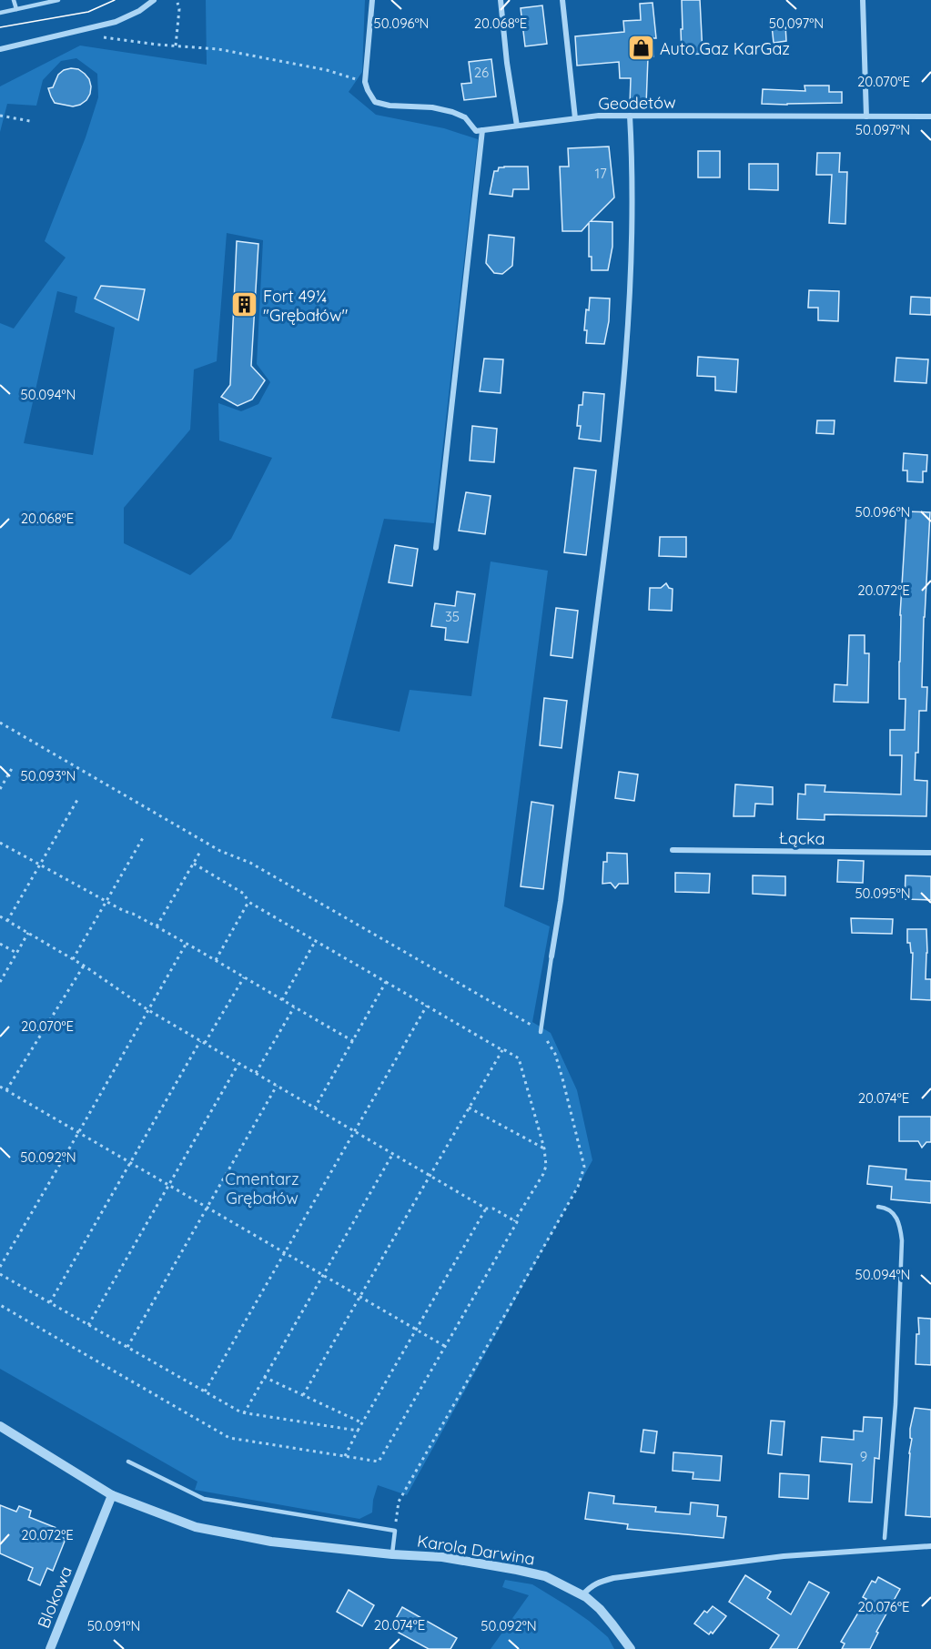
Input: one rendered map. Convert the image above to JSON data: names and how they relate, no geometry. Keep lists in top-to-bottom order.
{
  "streets": {
    "street": [
      "Geodetów",
      "Łącka",
      "Karola Darwina",
      "Blokowa"
    ]
  },
  "crossings": [
    ["Karola Darwina", "Blokowa"]
  ],
  "parks": ["Cmentarz Grębałów"],
  "places": {
    "shop": ["Auto Gaz KarGaz"],
    "building": ["Fort 49¼ \"Grębałów\""]
  },
  "house_numbers": [
    "26",
    "17",
    "35",
    "9"
  ],
  "coordinates": [
    "50.096°N",
    "50.097°N",
    "20.068°E",
    "20.070°E",
    "50.094°N",
    "20.072°E",
    "50.093°N",
    "50.095°N",
    "20.074°E",
    "50.092°N",
    "20.076°E",
    "50.091°N"
  ]
}
